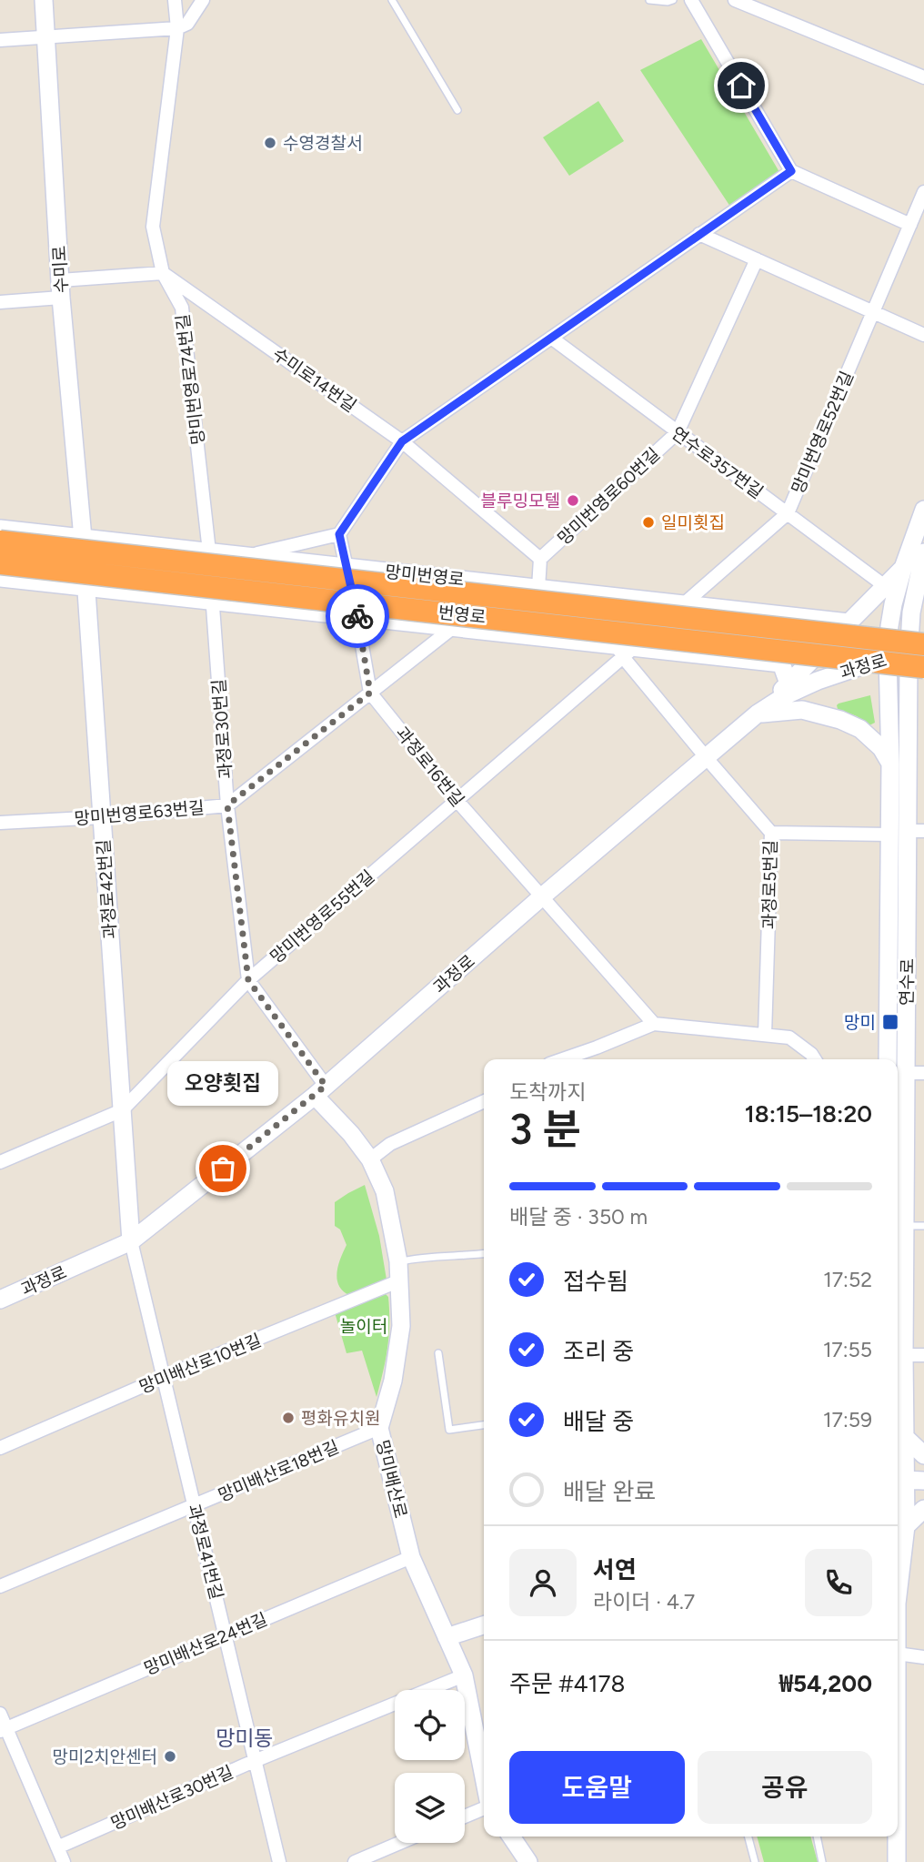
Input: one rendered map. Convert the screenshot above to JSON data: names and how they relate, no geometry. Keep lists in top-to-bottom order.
{
  "streets": {
    "highway": ["번영로"],
    "street": [
      "수미로",
      "망미번영로74번길",
      "수미로14번길",
      "망미번영로52번길",
      "연수로357번길",
      "망미번영로60번길",
      "망미번영로",
      "과정로",
      "과정로30번길",
      "과정로16번길",
      "망미번영로63번길",
      "과정로5번길",
      "과정로42번길",
      "망미번영로55번길",
      "연수로",
      "망미배산로10번길",
      "망미배산로18번길",
      "망미배산로",
      "과정로41번길",
      "망미배산로24번길",
      "망미배산로30번길"
    ]
  },
  "crossings": [
    ["수미로", "망미번영로"],
    ["수미로", "과정로42번길"],
    ["망미번영로74번길", "수미로14번길"],
    ["망미번영로74번길", "망미번영로"],
    ["망미번영로74번길", "과정로30번길"],
    ["수미로14번길", "망미번영로60번길"],
    ["망미번영로52번길", "연수로357번길"],
    ["망미번영로52번길", "망미번영로"],
    ["망미번영로52번길", "과정로5번길"],
    ["망미번영로52번길", "망미번영로55번길"],
    ["연수로357번길", "망미번영로60번길"],
    ["망미번영로", "과정로16번길"],
    ["망미번영로", "망미번영로63번길"],
    ["망미번영로", "과정로42번길"],
    ["번영로", "과정로"],
    ["번영로", "연수로"],
    ["과정로", "과정로30번길"],
    ["과정로", "과정로16번길"],
    ["과정로", "과정로5번길"],
    ["과정로", "과정로42번길"],
    ["과정로", "연수로"],
    ["과정로", "망미배산로"],
    ["과정로", "과정로41번길"],
    ["과정로30번길", "망미번영로63번길"],
    ["과정로30번길", "망미번영로55번길"],
    ["과정로30번길", "망미배산로"],
    ["과정로16번길", "망미번영로63번길"],
    ["과정로16번길", "망미번영로55번길"],
    ["망미번영로63번길", "과정로42번길"],
    ["과정로5번길", "망미번영로55번길"],
    ["과정로42번길", "망미번영로55번길"],
    ["과정로42번길", "과정로41번길"],
    ["망미배산로10번길", "망미배산로"],
    ["망미배산로10번길", "과정로41번길"],
    ["망미배산로18번길", "망미배산로"],
    ["망미배산로18번길", "과정로41번길"],
    ["망미배산로", "망미배산로24번길"],
    ["망미배산로", "망미배산로30번길"],
    ["과정로41번길", "망미배산로24번길"],
    ["과정로41번길", "망미배산로30번길"]
  ],
  "districts": ["망미동"],
  "parks": ["놀이터"],
  "places": {
    "other": [
      "수영경찰서",
      "블루밍모텔",
      "일미횟집",
      "오양횟집",
      "평화유치원",
      "망미2치안센터"
    ],
    "transit": ["망미"]
  },
  "page": {
    "heading": ["3 분", "도착까지", "18:15–18:20"],
    "panel": [
      "서연",
      "라이더 · 4.7",
      "주문 #4178",
      "₩54,200"
    ],
    "bubble": "오양횟집",
    "bar": "배달 중 · 350 m",
    "list": [
      ["접수됨", "17:52"],
      ["조리 중", "17:55"],
      ["배달 중", "17:59"],
      "배달 완료"
    ],
    "buttons": ["도움말", "공유"]
  }
}
